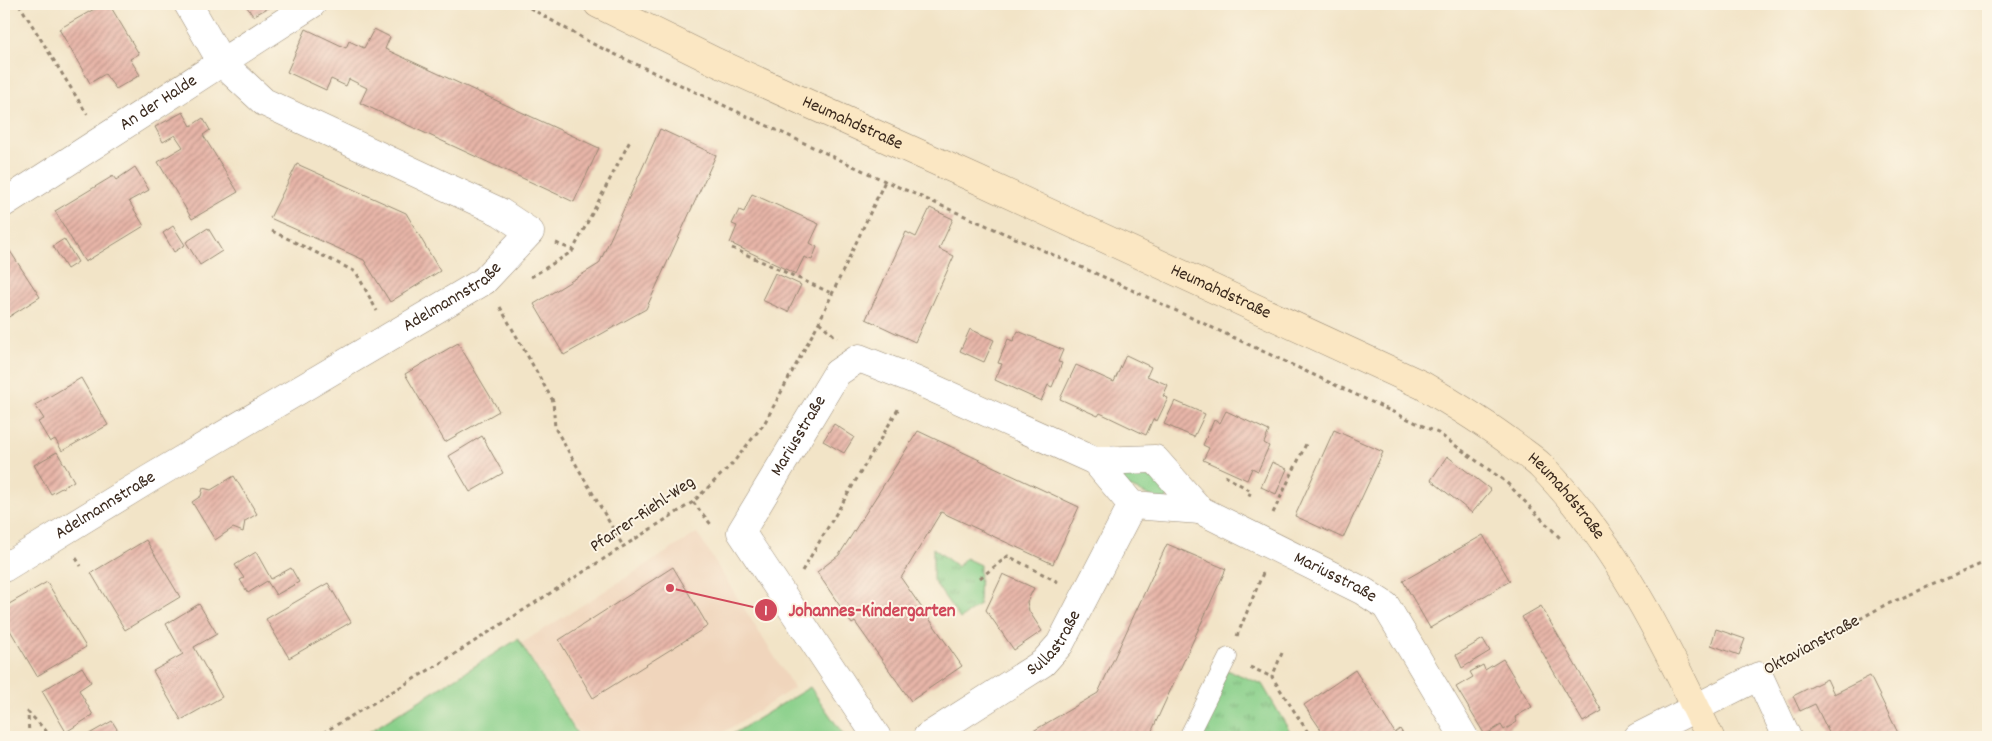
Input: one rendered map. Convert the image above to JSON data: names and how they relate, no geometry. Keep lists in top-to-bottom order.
{
  "streets": {
    "main road": ["Heumahdstraße"],
    "street": [
      "An der Halde",
      "Adelmannstraße",
      "Mariusstraße",
      "Sullastraße",
      "Oktavianstraße"
    ],
    "path": ["Pfarrer-Riehl-Weg"]
  },
  "crossings": [
    ["Heumahdstraße", "Oktavianstraße"],
    ["Mariusstraße", "Sullastraße"]
  ],
  "places": ["Johannes-Kindergarten"]
}
